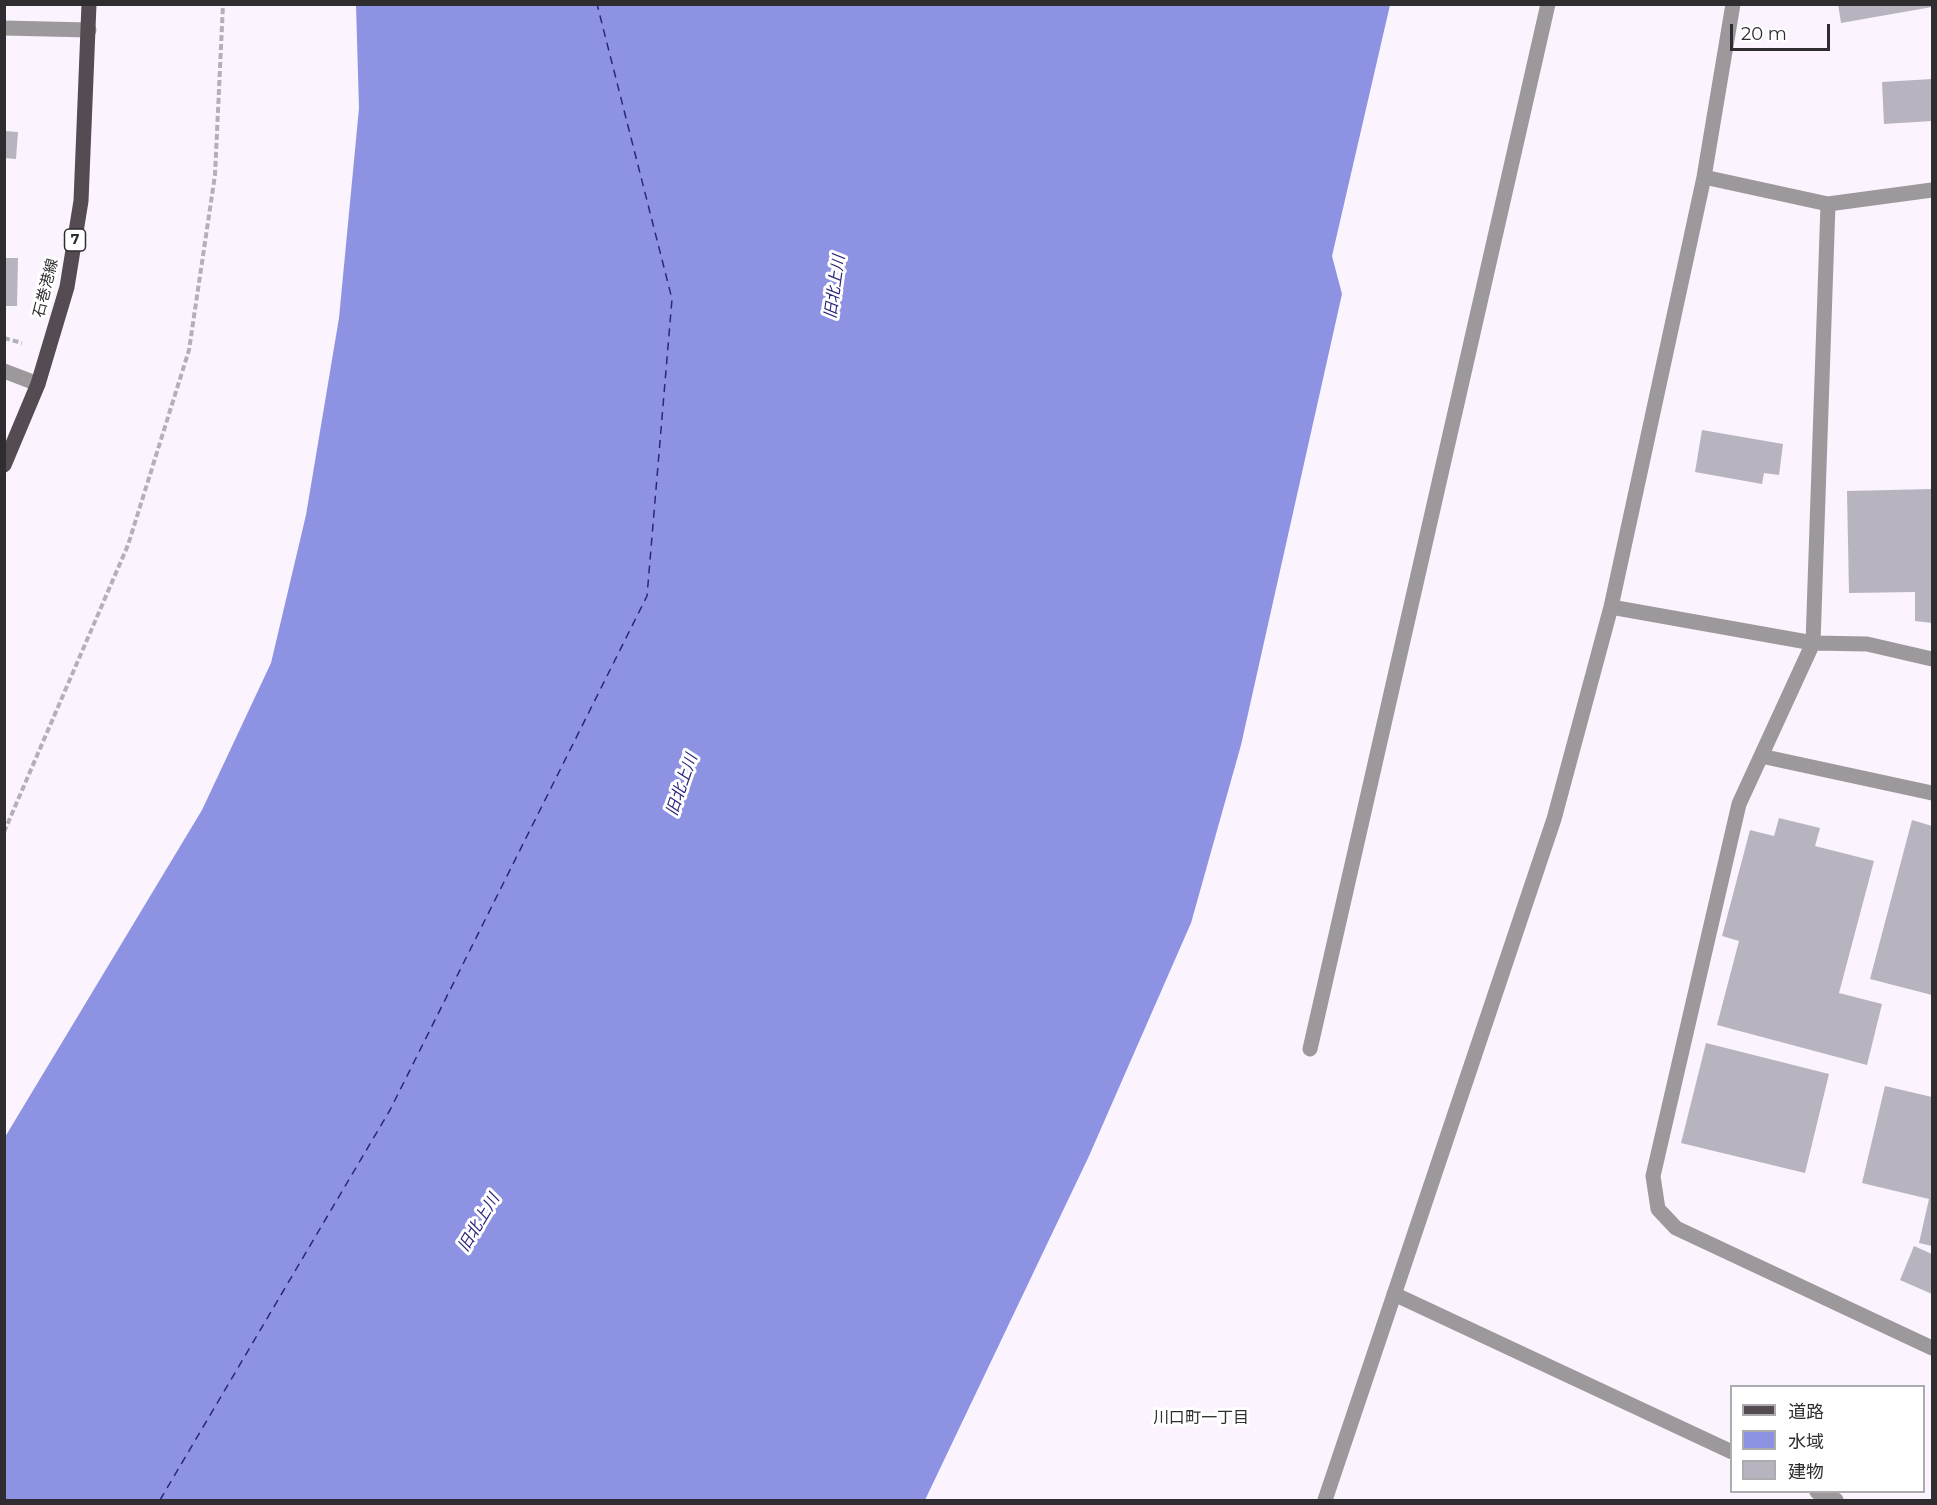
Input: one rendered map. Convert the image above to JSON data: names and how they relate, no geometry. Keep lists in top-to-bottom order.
{
  "streets": {
    "main road": ["7", "石巻港線"]
  },
  "districts": ["川口町一丁目"],
  "water": ["旧北上川"],
  "legend": ["道路", "水域", "建物"],
  "scale_bar": "20 m"
}
